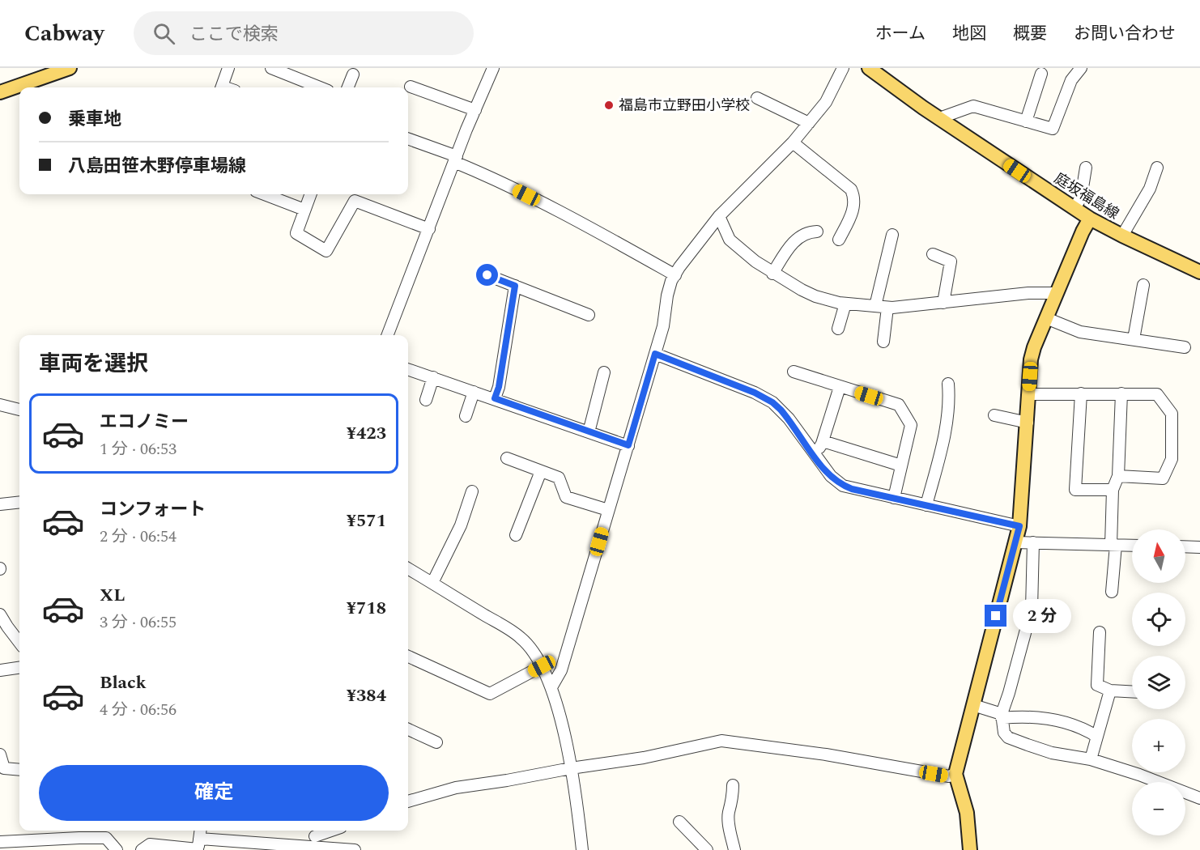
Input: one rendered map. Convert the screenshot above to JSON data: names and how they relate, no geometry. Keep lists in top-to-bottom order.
{
  "streets": {
    "main road": ["庭坂福島線"]
  },
  "places": ["福島市立野田小学校"],
  "north": "top",
  "page": {
    "header": "Cabway",
    "search": "ここで検索",
    "nav": [
      "ホーム",
      "地図",
      "概要",
      "お問い合わせ"
    ],
    "banner": ["乗車地", "八島田笹木野停車場線"],
    "heading": "車両を選択",
    "list": [
      {
        "name": "エコノミー",
        "note": "1 分 · 06:53",
        "value": "¥423"
      },
      {
        "name": "コンフォート",
        "note": "2 分 · 06:54",
        "value": "¥571"
      },
      {
        "name": "XL",
        "note": "3 分 · 06:55",
        "value": "¥718"
      },
      {
        "name": "Black",
        "note": "4 分 · 06:56",
        "value": "¥384"
      }
    ],
    "map_buttons": ["+", "−"],
    "bubble": "2 分",
    "buttons": "確定"
  }
}
